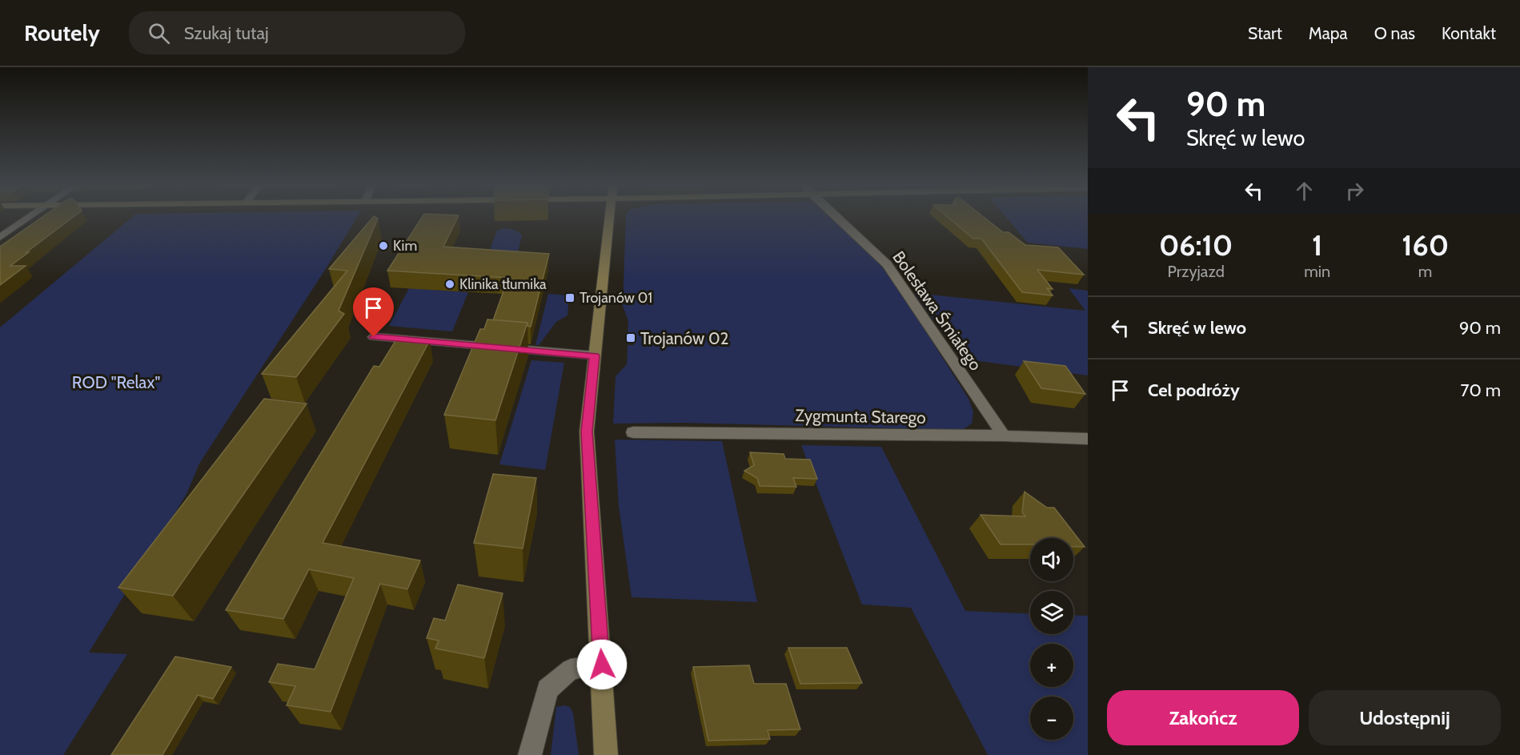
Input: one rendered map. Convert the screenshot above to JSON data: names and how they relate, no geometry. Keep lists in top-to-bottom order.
{
  "streets": {
    "street": ["Bolesława Śmiałego", "Zygmunta Starego"]
  },
  "crossings": [
    ["Bolesława Śmiałego", "Zygmunta Starego"]
  ],
  "parks": ["ROD \"Relax\""],
  "places": {
    "other": ["Kim", "Klinika tłumika"],
    "transit": ["Trojanów 01", "Trojanów 02"]
  },
  "page": {
    "header": "Routely",
    "search": "Szukaj tutaj",
    "nav": [
      "Start",
      "Mapa",
      "O nas",
      "Kontakt"
    ],
    "turn": ["90 m", "Skręć w lewo"],
    "eta": [
      "06:10",
      "Przyjazd",
      "1",
      "min",
      "160",
      "m"
    ],
    "list": [
      {
        "name": "Skręć w lewo",
        "value": "90 m"
      },
      {
        "name": "Cel podróży",
        "value": "70 m"
      }
    ],
    "map_buttons": ["+", "−"],
    "buttons": ["Zakończ", "Udostępnij"]
  }
}
